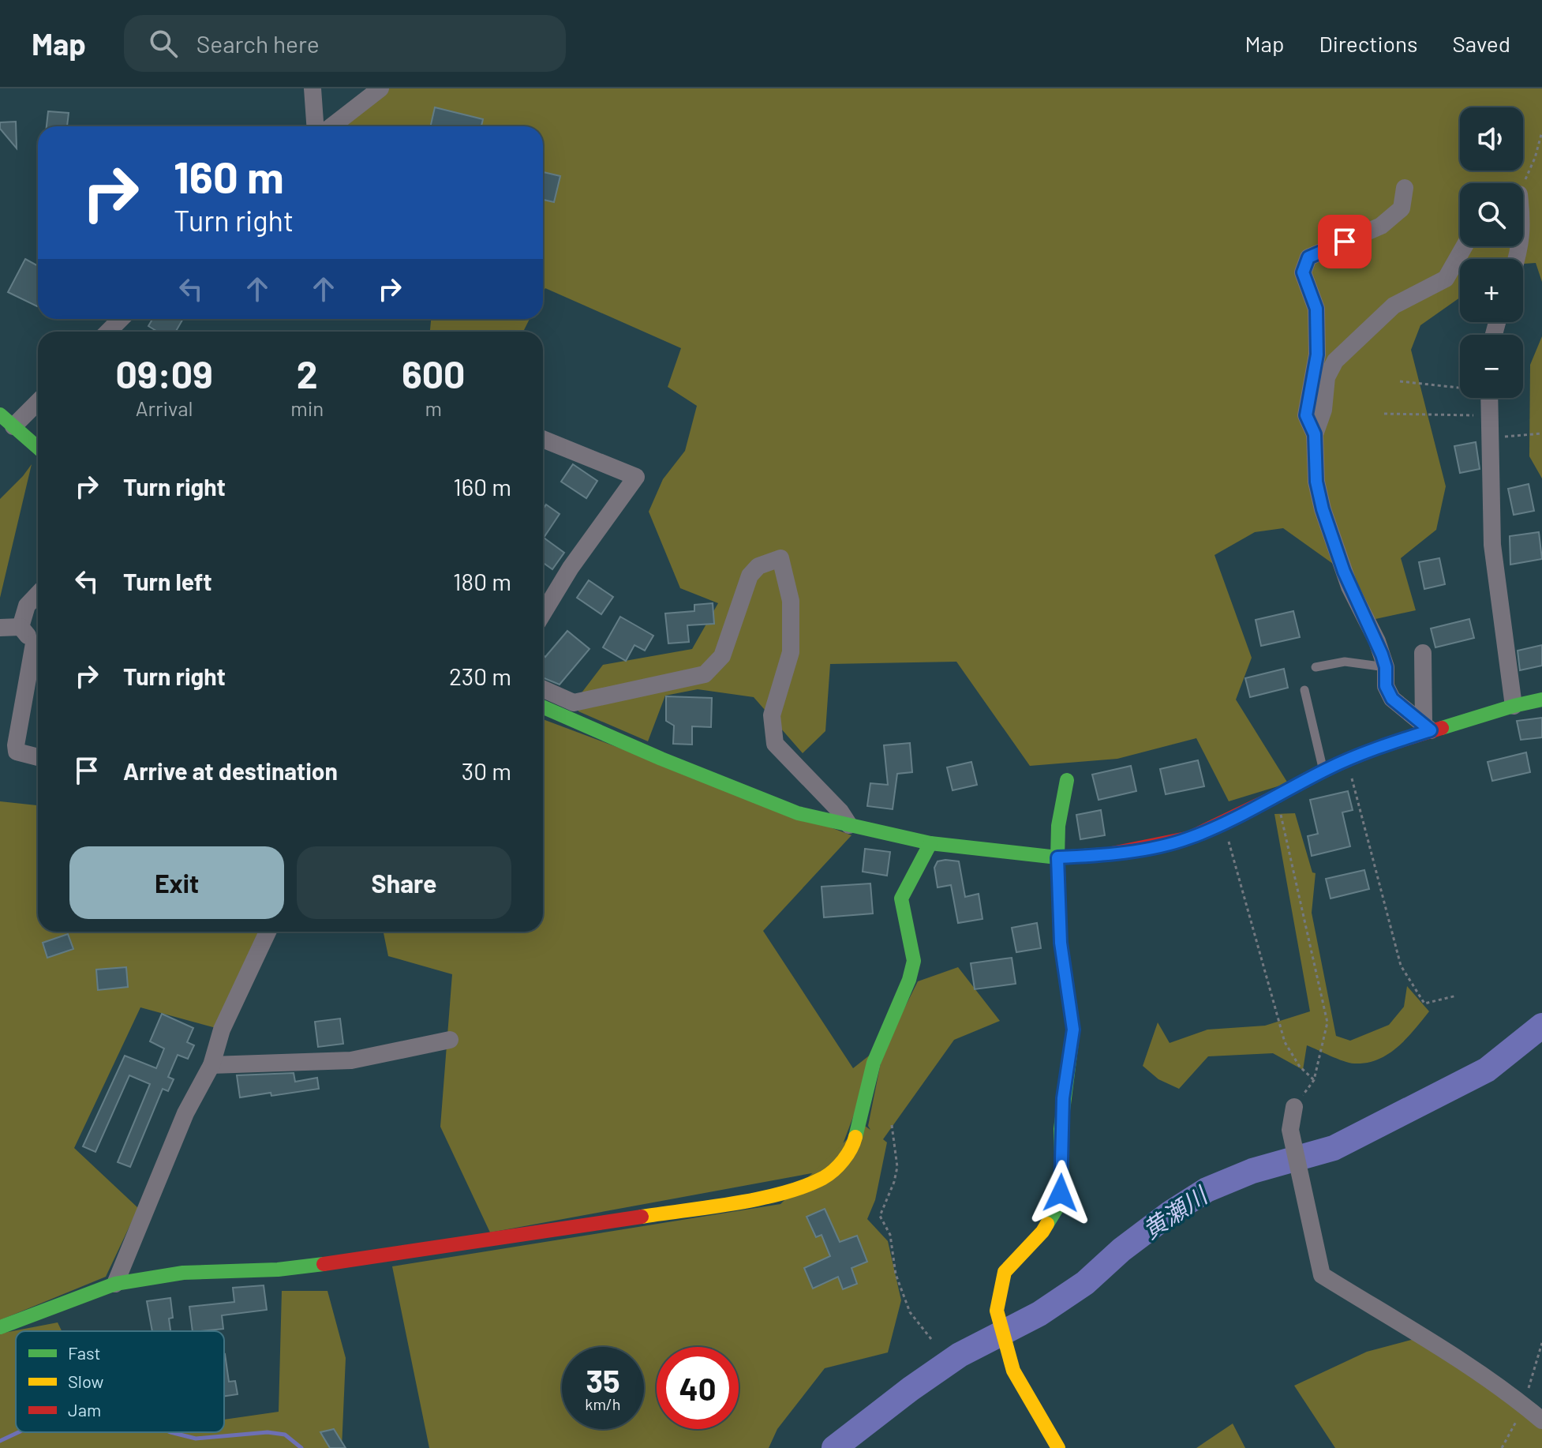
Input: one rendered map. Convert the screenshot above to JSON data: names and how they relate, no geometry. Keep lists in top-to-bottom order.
{
  "water": ["黄瀬川"],
  "legend": ["Fast", "Slow", "Jam"],
  "page": {
    "header": "Map",
    "search": "Search here",
    "nav": ["Map", "Directions", "Saved"],
    "map_buttons": ["+", "−"],
    "turn": ["160 m", "Turn right"],
    "eta": [
      "09:09",
      "Arrival",
      "2",
      "min",
      "600",
      "m"
    ],
    "list": [
      {
        "name": "Turn right",
        "value": "160 m"
      },
      {
        "name": "Turn left",
        "value": "180 m"
      },
      {
        "name": "Turn right",
        "value": "230 m"
      },
      {
        "name": "Arrive at destination",
        "value": "30 m"
      }
    ],
    "buttons": ["Exit", "Share"],
    "speed": "35 km/h",
    "limit": "40"
  }
}
